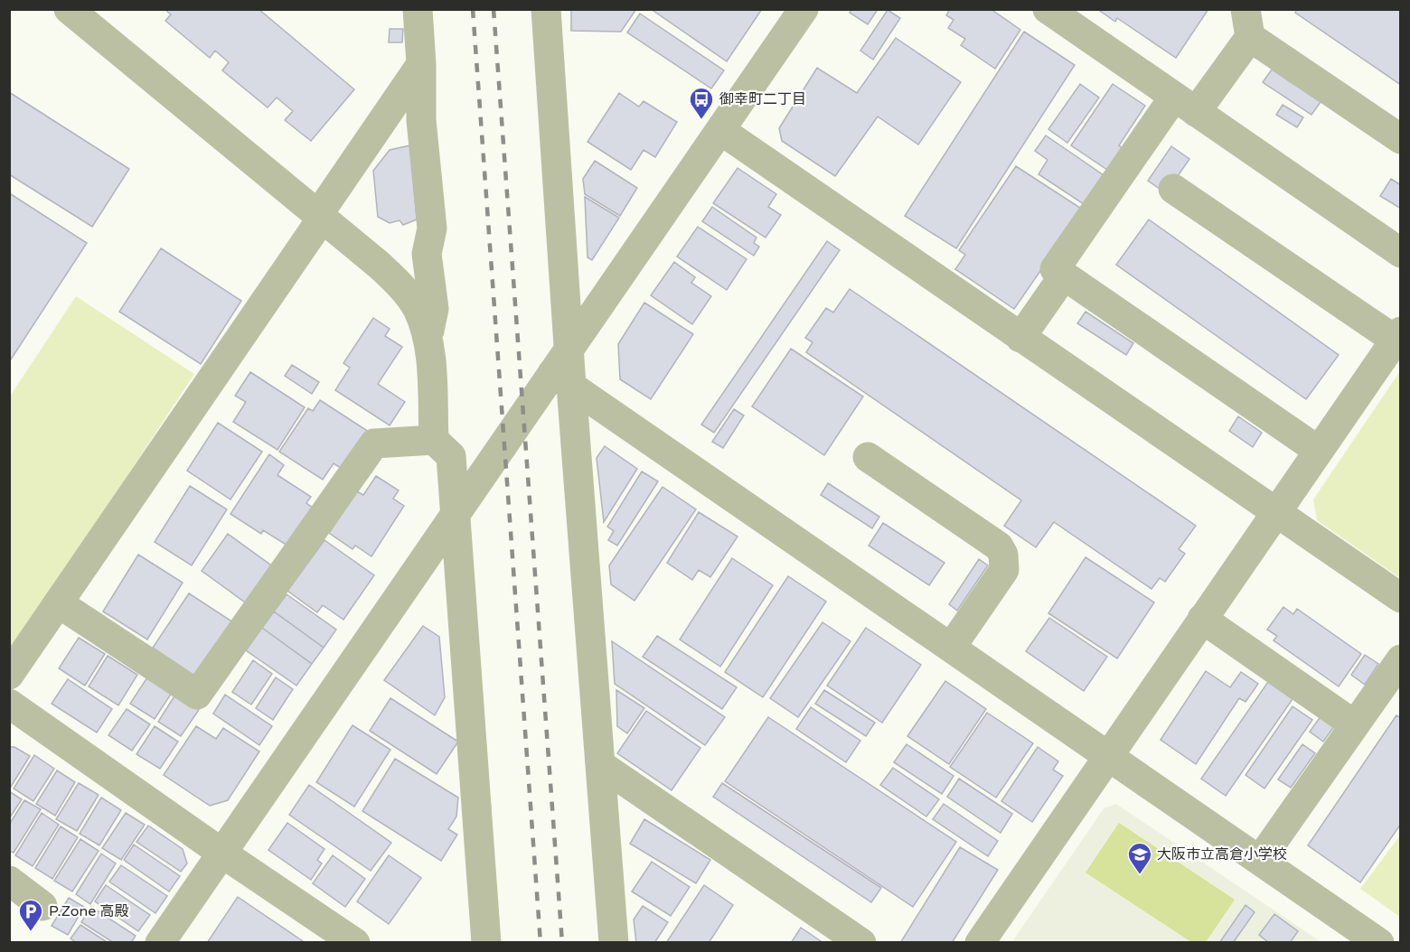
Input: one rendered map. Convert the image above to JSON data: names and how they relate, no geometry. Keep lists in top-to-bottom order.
{
  "places": {
    "bus stop": ["御幸町二丁目"],
    "school or university": ["大阪市立高倉小学校"],
    "parking": ["P.Zone 高殿"]
  }
}
